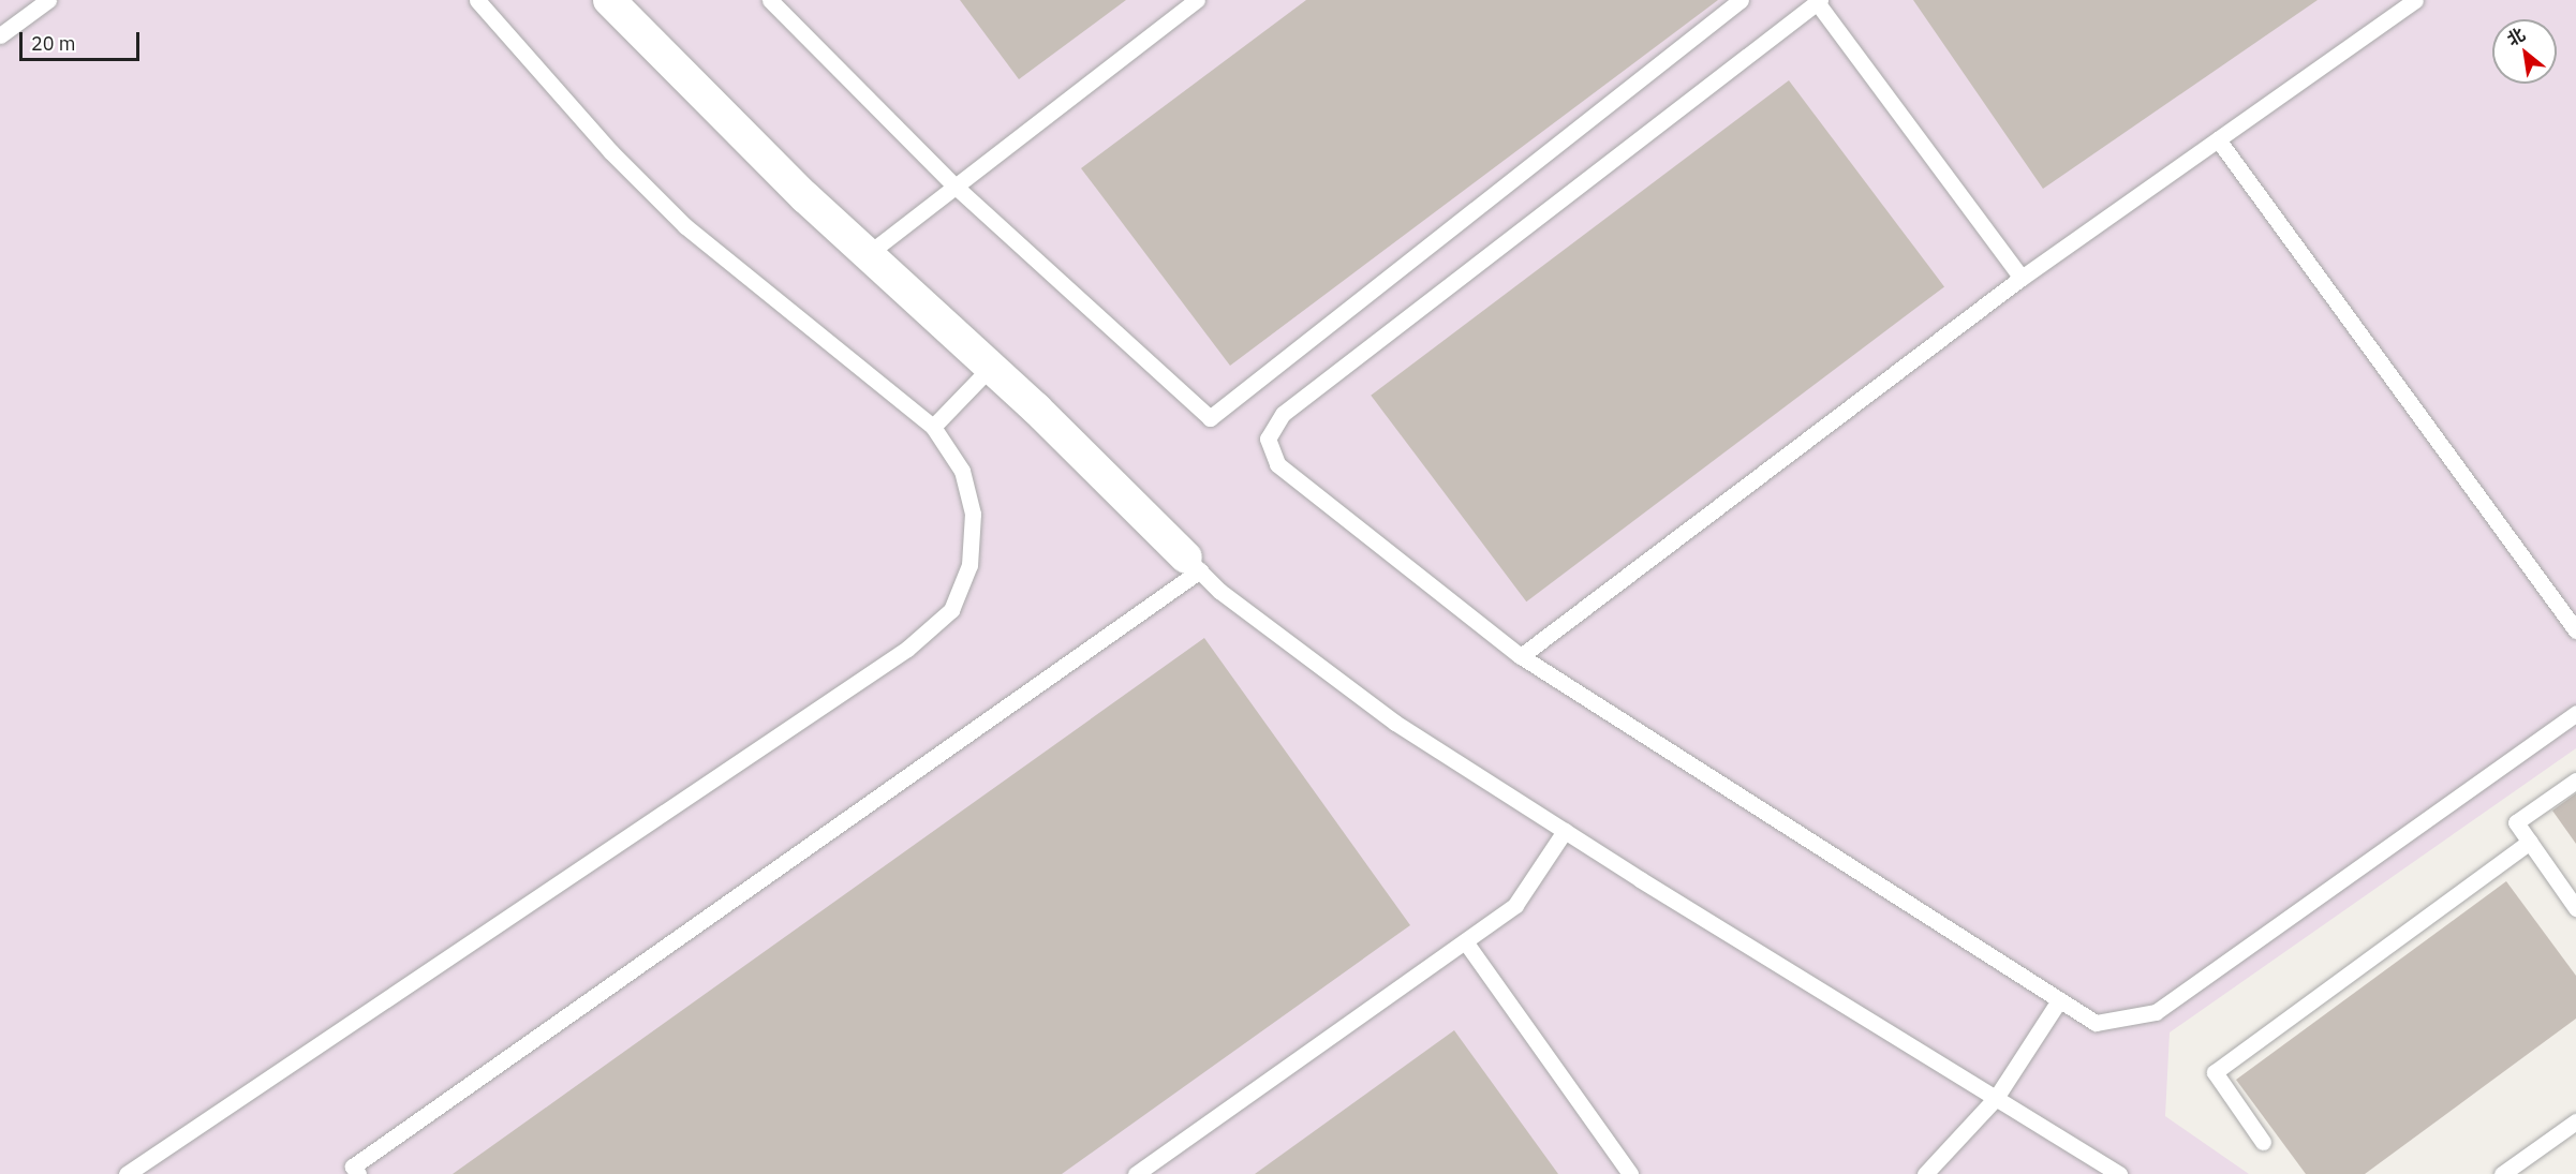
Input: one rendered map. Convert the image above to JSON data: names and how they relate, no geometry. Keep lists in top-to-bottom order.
{
  "scale_bar": "20 m",
  "north": "top left"
}
